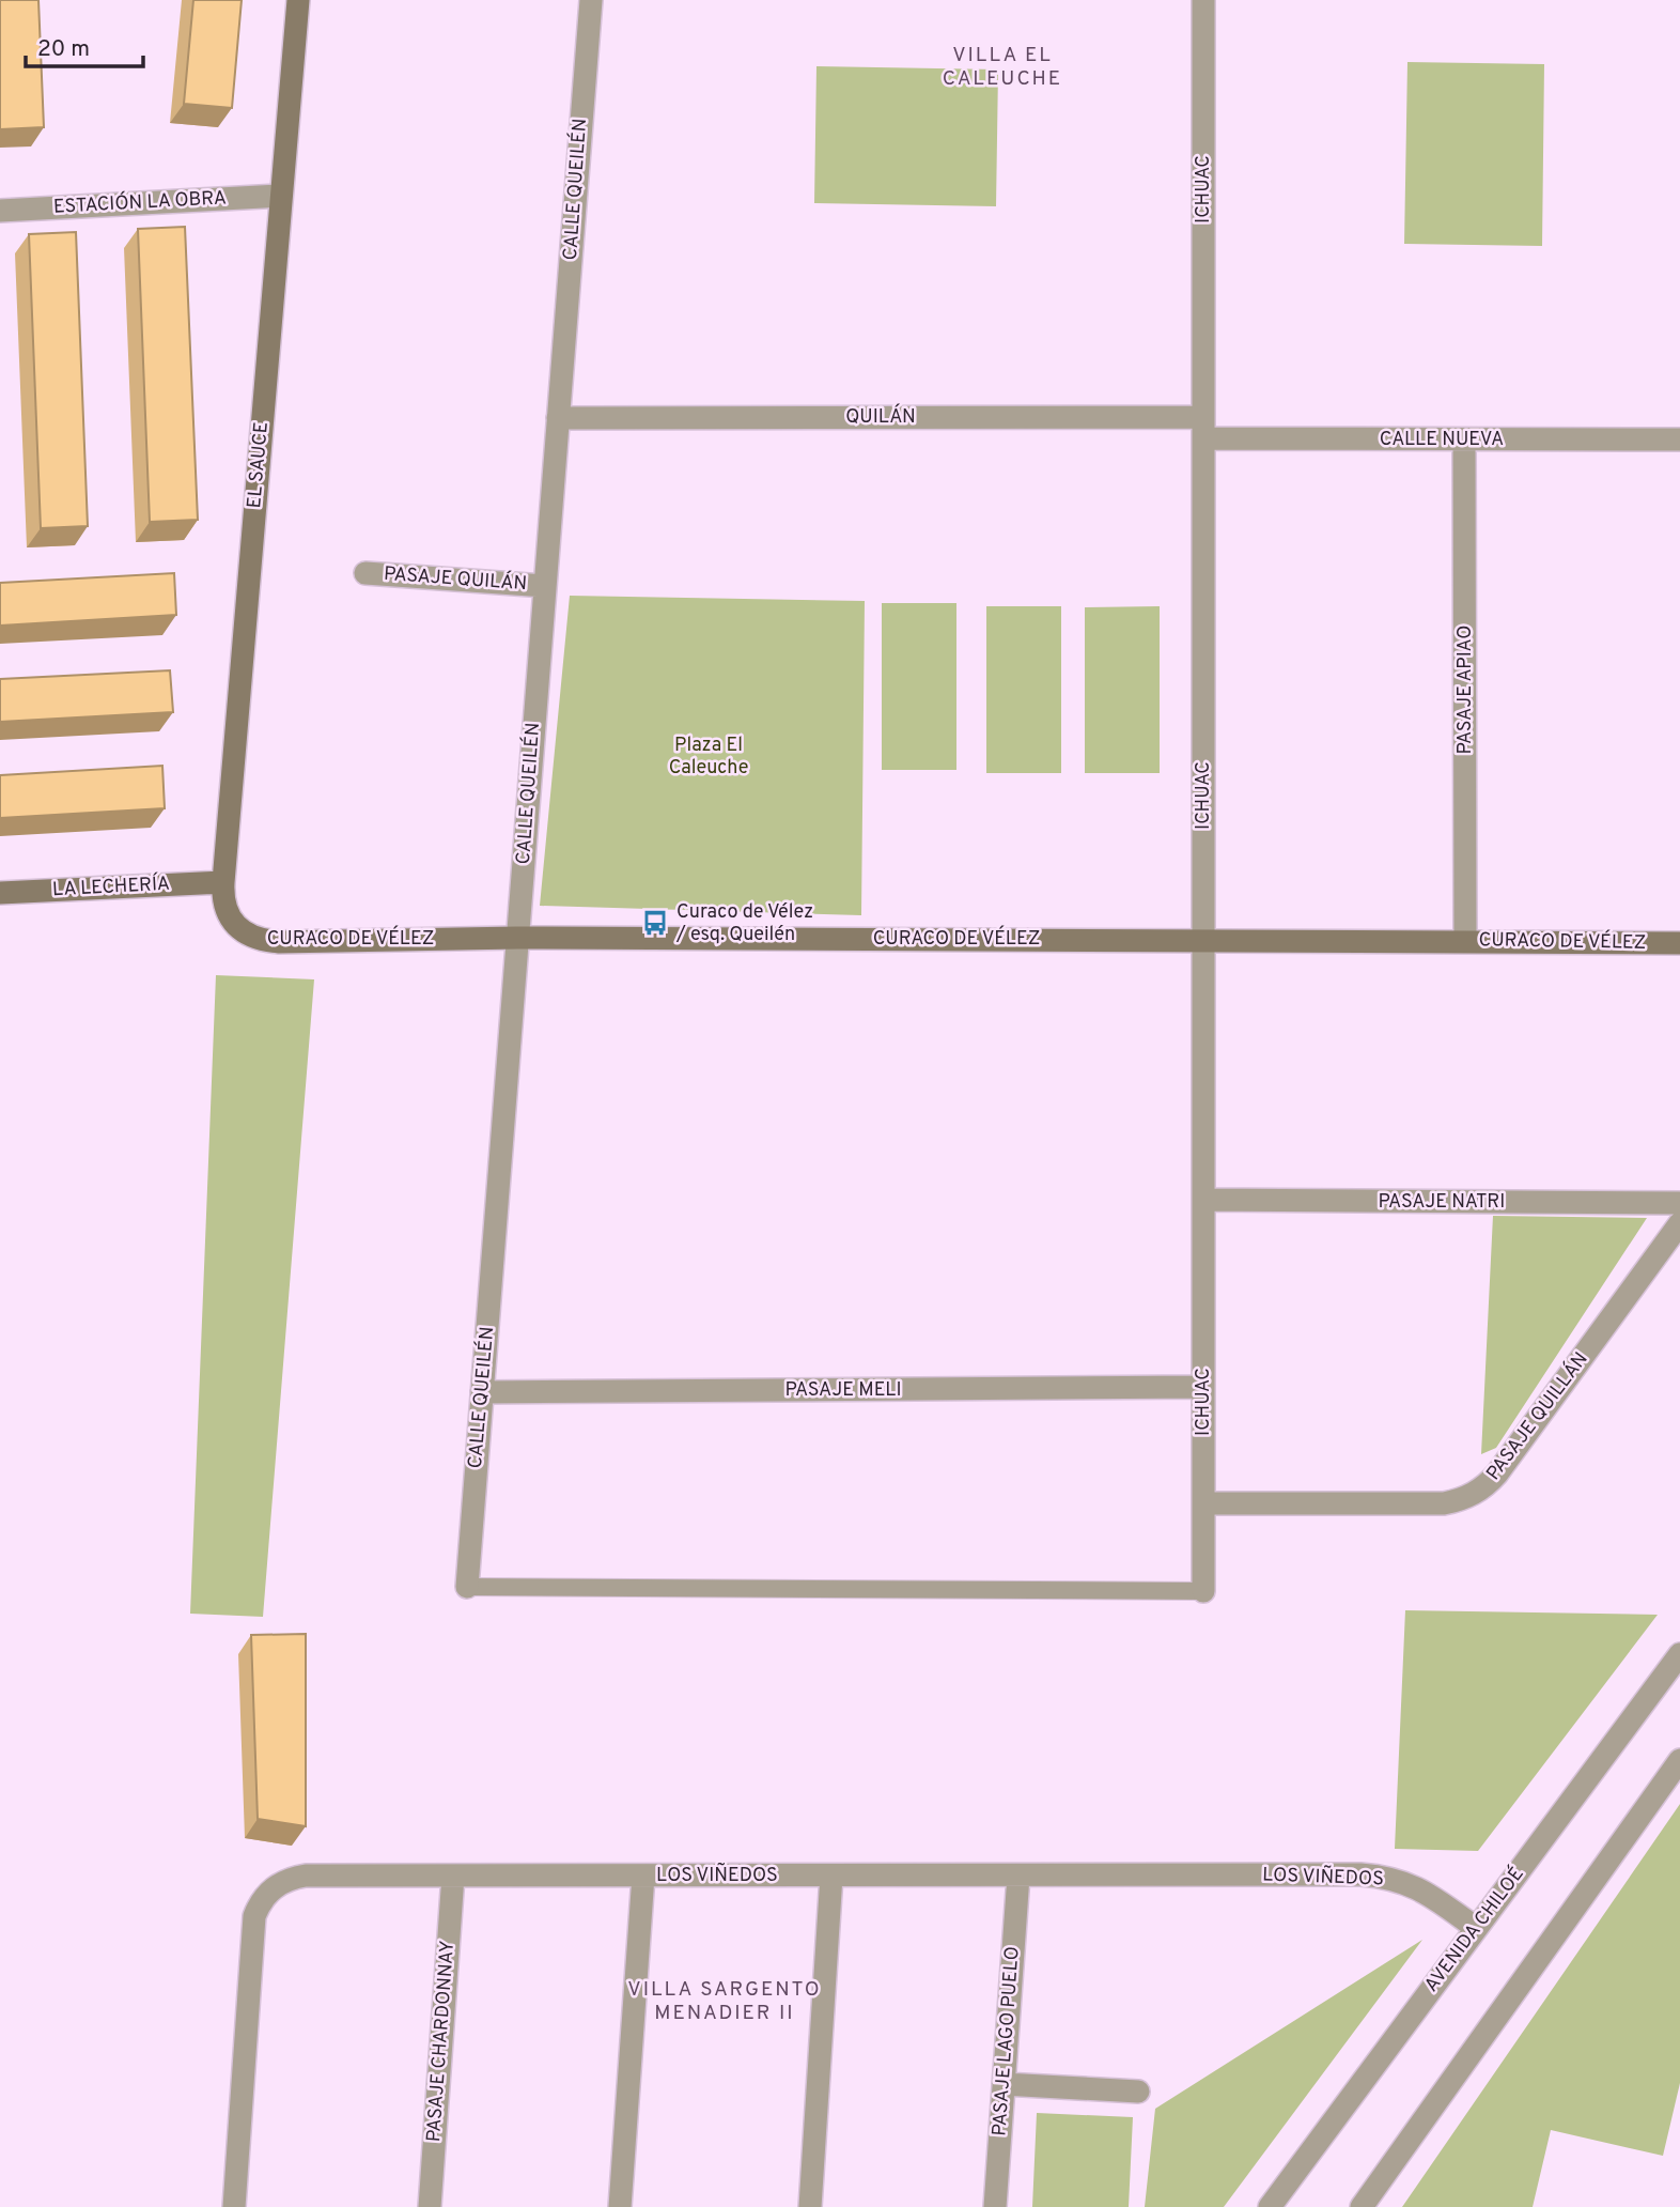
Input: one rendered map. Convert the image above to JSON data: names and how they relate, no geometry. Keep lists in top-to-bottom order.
{
  "streets": {
    "street": [
      "CALLE QUEILÉN",
      "ICHUAC",
      "ESTACIÓN LA OBRA",
      "QUILÁN",
      "CALLE NUEVA",
      "EL SAUCE",
      "PASAJE QUILÁN",
      "PASAJE APIAO",
      "LA LECHERÍA",
      "CURACO DE VÉLEZ",
      "PASAJE NATRI",
      "PASAJE MELI",
      "PASAJE QUILLÁN",
      "LOS VIÑEDOS",
      "AVENIDA CHILOÉ",
      "PASAJE CHARDONNAY",
      "PASAJE LAGO PUELO"
    ]
  },
  "crossings": [
    ["CALLE QUEILÉN", "QUILÁN"],
    ["CALLE QUEILÉN", "PASAJE QUILÁN"],
    ["CALLE QUEILÉN", "CURACO DE VÉLEZ"],
    ["CALLE QUEILÉN", "PASAJE MELI"],
    ["ICHUAC", "QUILÁN"],
    ["ICHUAC", "CALLE NUEVA"],
    ["ICHUAC", "CURACO DE VÉLEZ"],
    ["ICHUAC", "PASAJE NATRI"],
    ["ICHUAC", "PASAJE MELI"],
    ["ICHUAC", "PASAJE QUILLÁN"],
    ["ESTACIÓN LA OBRA", "EL SAUCE"],
    ["QUILÁN", "CALLE NUEVA"],
    ["CALLE NUEVA", "PASAJE APIAO"],
    ["EL SAUCE", "LA LECHERÍA"],
    ["EL SAUCE", "CURACO DE VÉLEZ"],
    ["PASAJE APIAO", "CURACO DE VÉLEZ"],
    ["LOS VIÑEDOS", "AVENIDA CHILOÉ"],
    ["LOS VIÑEDOS", "PASAJE CHARDONNAY"],
    ["LOS VIÑEDOS", "PASAJE LAGO PUELO"]
  ],
  "districts": ["VILLA EL CALEUCHE", "VILLA SARGENTO MENADIER II"],
  "parks": ["Plaza El Caleuche"],
  "places": {
    "bus stop": ["Curaco de Vélez / esq. Queilén"]
  },
  "scale_bar": "20 m"
}
